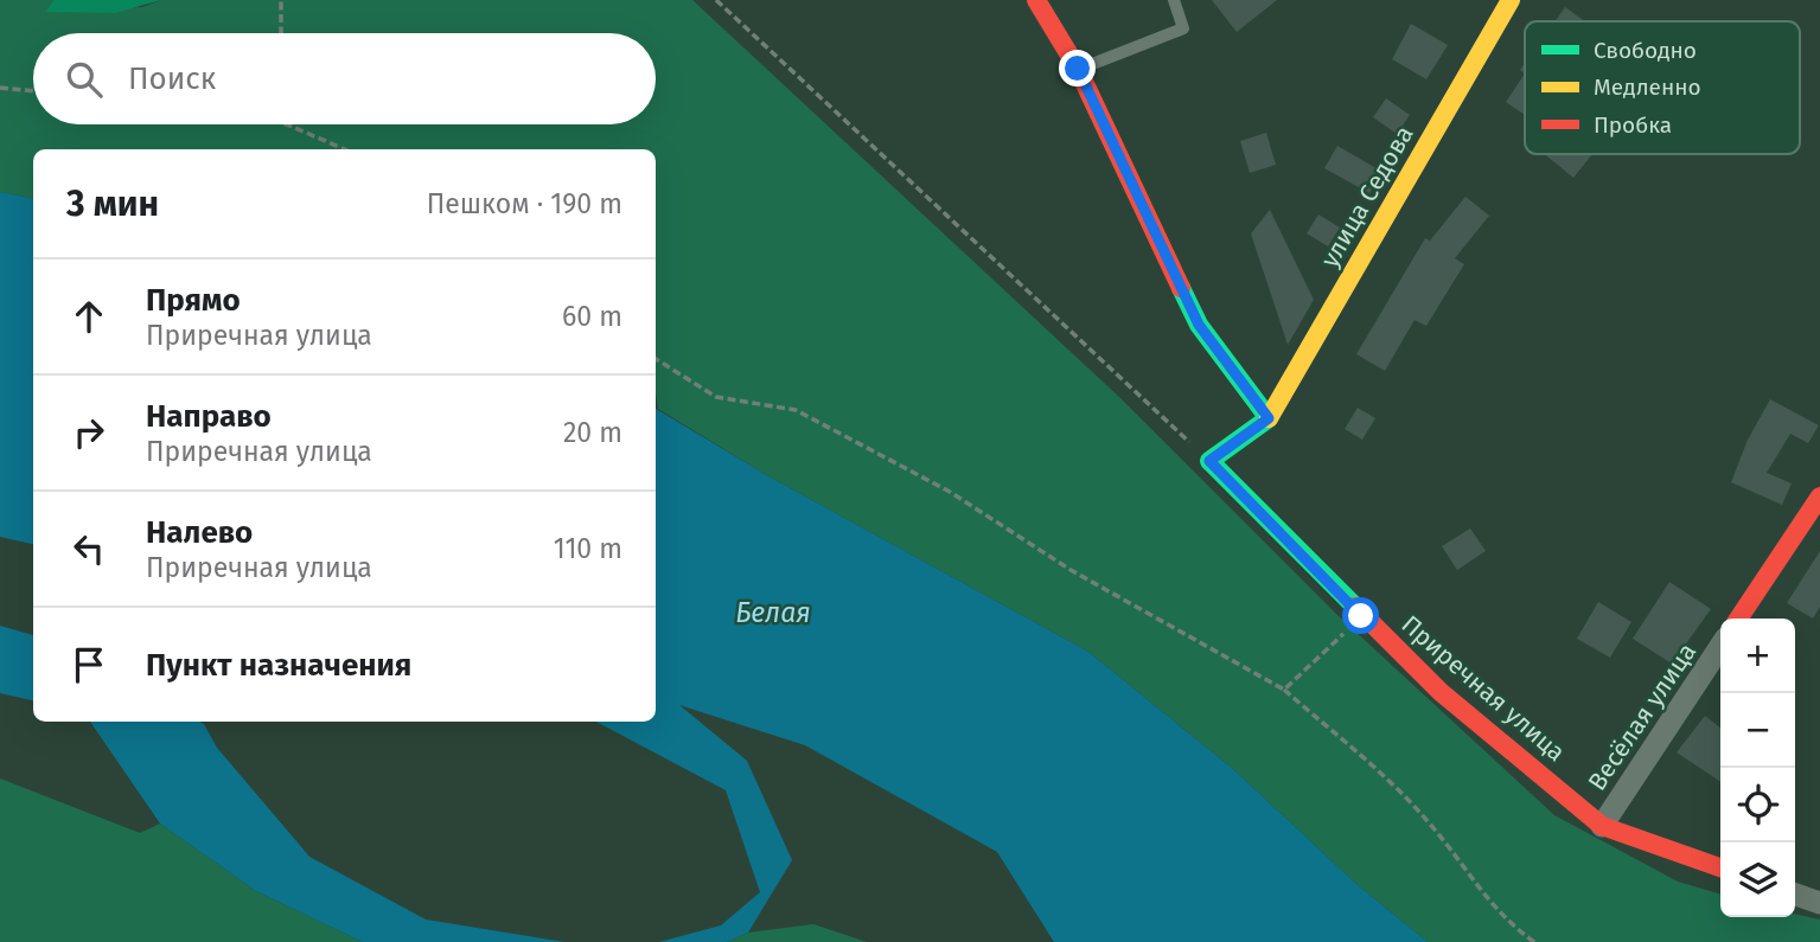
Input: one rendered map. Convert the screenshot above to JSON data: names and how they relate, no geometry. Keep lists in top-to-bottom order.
{
  "streets": {
    "street": ["улица Седова", "Приречная улица", "Весёлая улица"]
  },
  "crossings": [
    ["Приречная улица", "Весёлая улица"]
  ],
  "water": ["Белая"],
  "legend": ["Свободно", "Медленно", "Пробка"],
  "page": {
    "search": "Поиск",
    "heading": ["3 мин", "Пешком · 190 m"],
    "list": [
      ["Прямо", "Приречная улица", "60 m"],
      ["Направо", "Приречная улица", "20 m"],
      ["Налево", "Приречная улица", "110 m"],
      "Пункт назначения"
    ],
    "map_buttons": ["+", "−"]
  }
}
